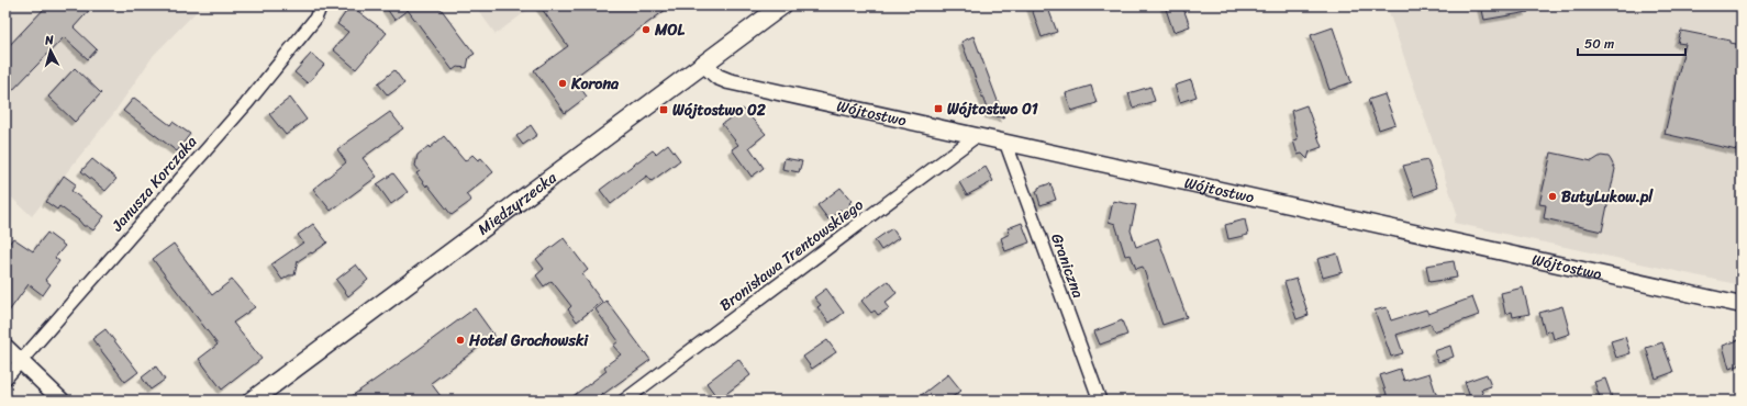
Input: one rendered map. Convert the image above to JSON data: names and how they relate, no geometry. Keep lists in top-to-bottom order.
{
  "streets": {
    "main road": ["Międzyrzecka"],
    "street": [
      "Wójtostwo",
      "Janusza Korczaka",
      "Bronisława Trentowskiego",
      "Graniczna"
    ]
  },
  "crossings": [
    ["Wójtostwo", "Międzyrzecka"],
    ["Wójtostwo", "Bronisława Trentowskiego"],
    ["Wójtostwo", "Graniczna"]
  ],
  "places": {
    "other": [
      "MOL",
      "Korona",
      "ButyLukow.pl",
      "Hotel Grochowski"
    ],
    "transit": ["Wójtostwo 01", "Wójtostwo 02"]
  },
  "scale_bar": "50 m",
  "north": "top"
}
